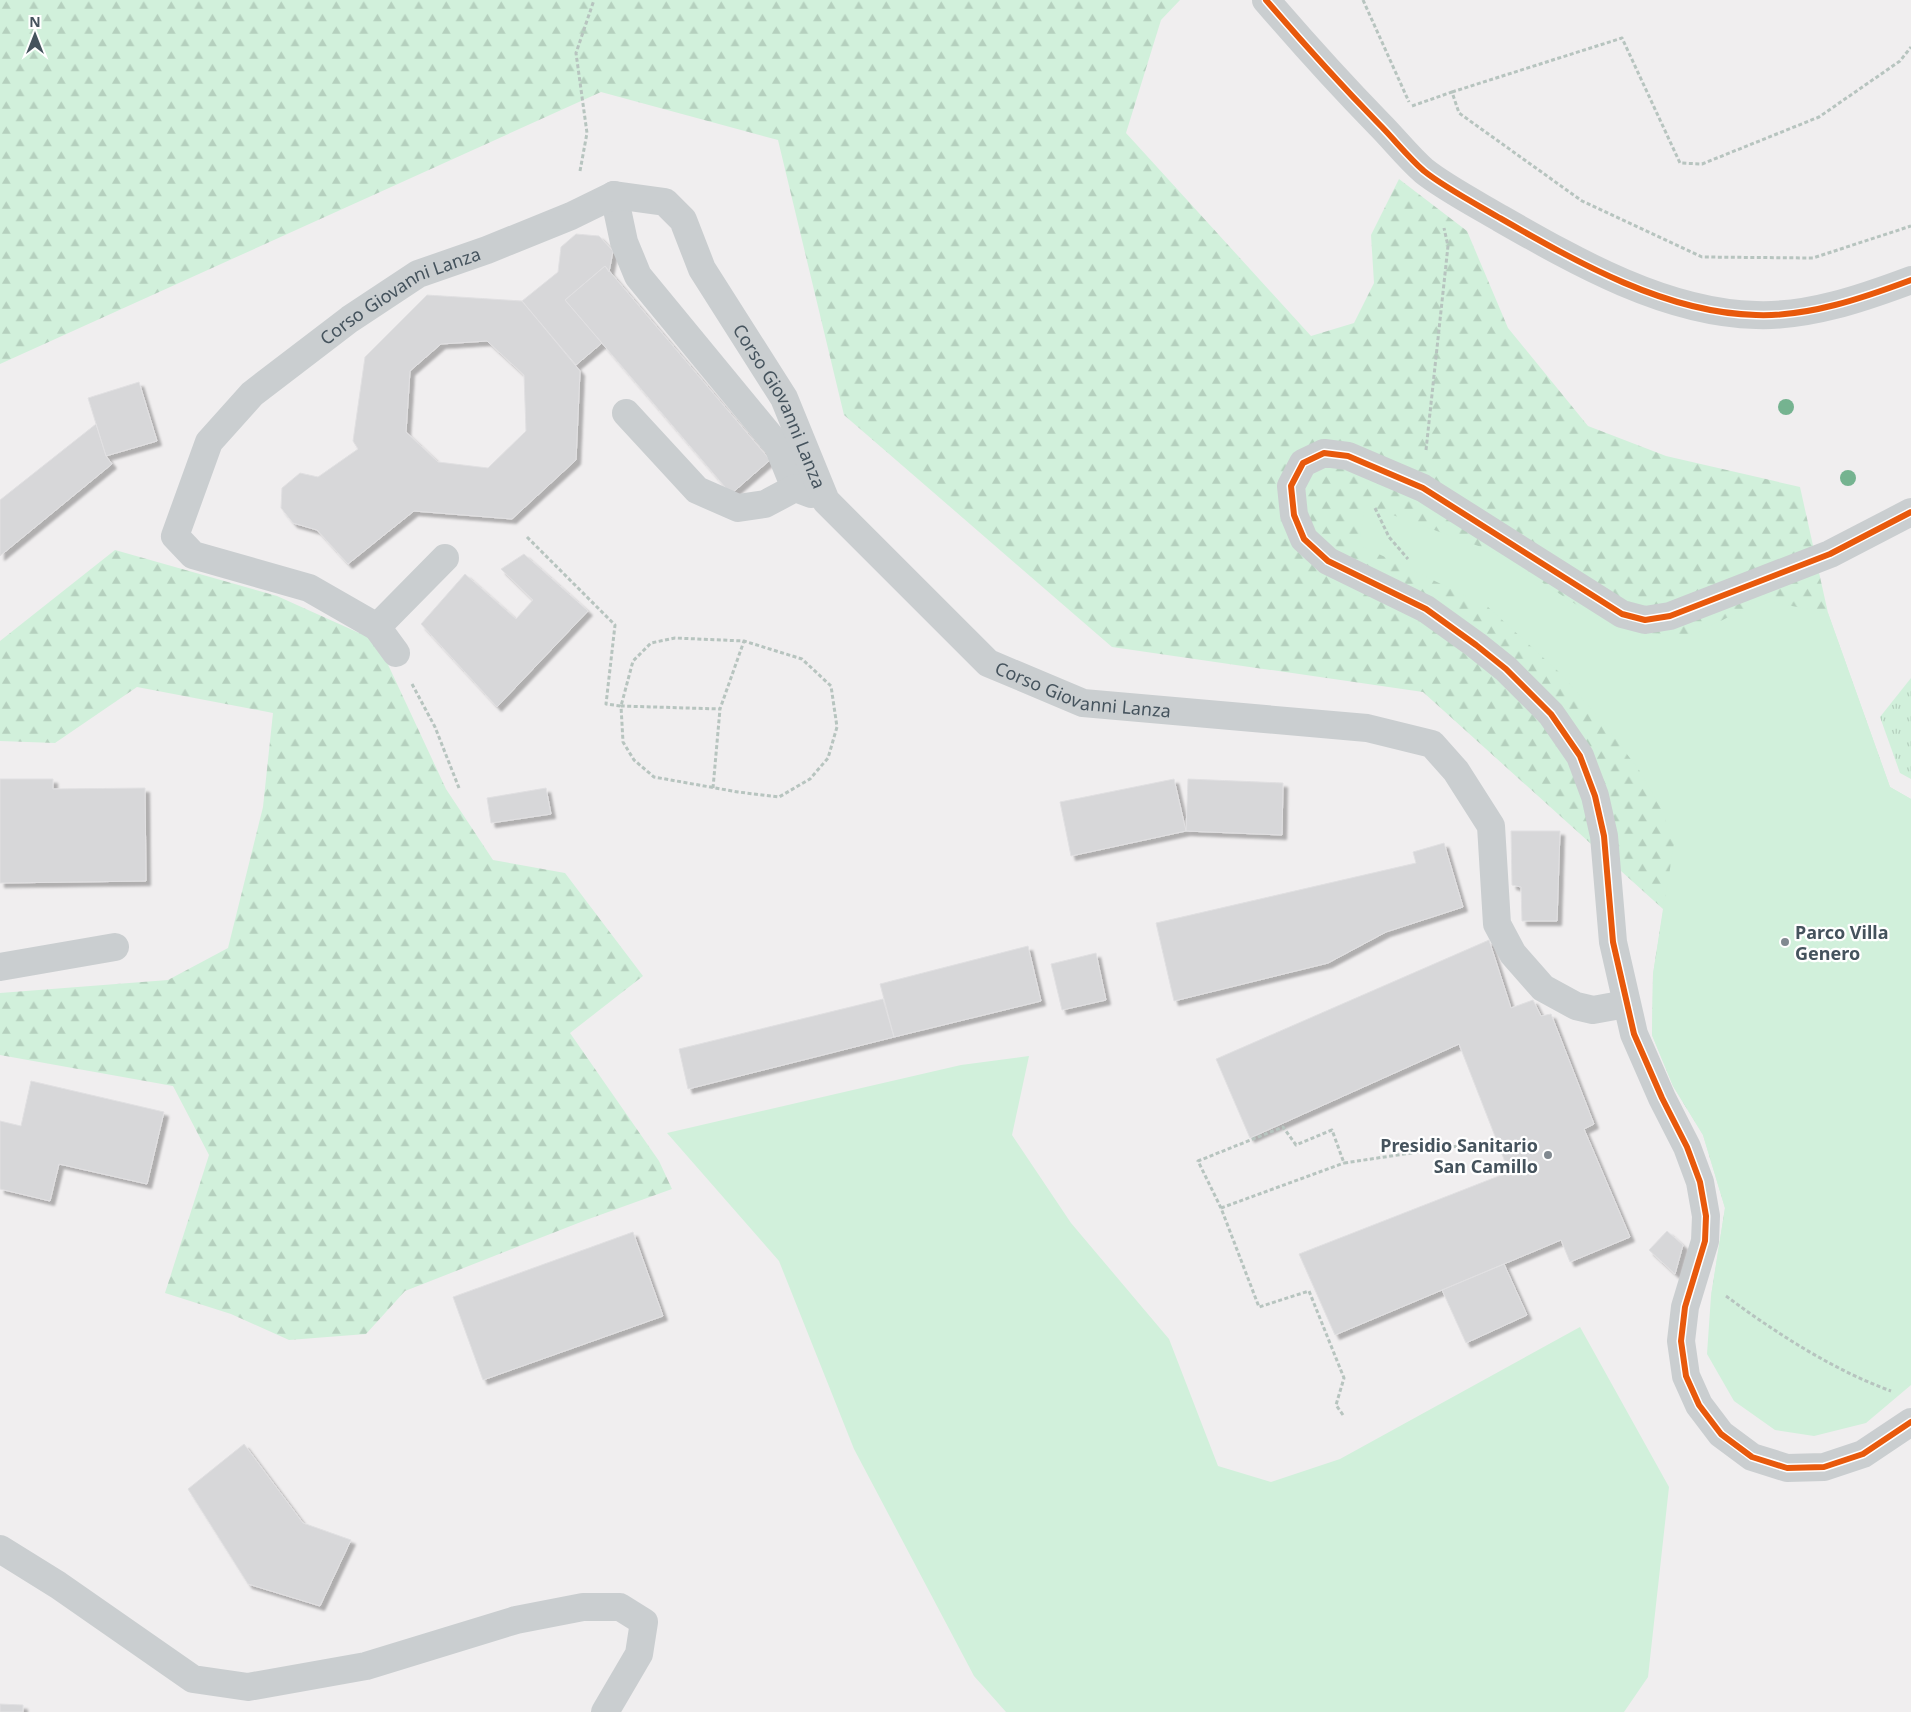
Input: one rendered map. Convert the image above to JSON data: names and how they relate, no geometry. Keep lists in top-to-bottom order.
{
  "streets": {
    "street": ["Corso Giovanni Lanza"]
  },
  "places": ["Parco Villa Genero", "Presidio Sanitario San Camillo"],
  "north": "top"
}
